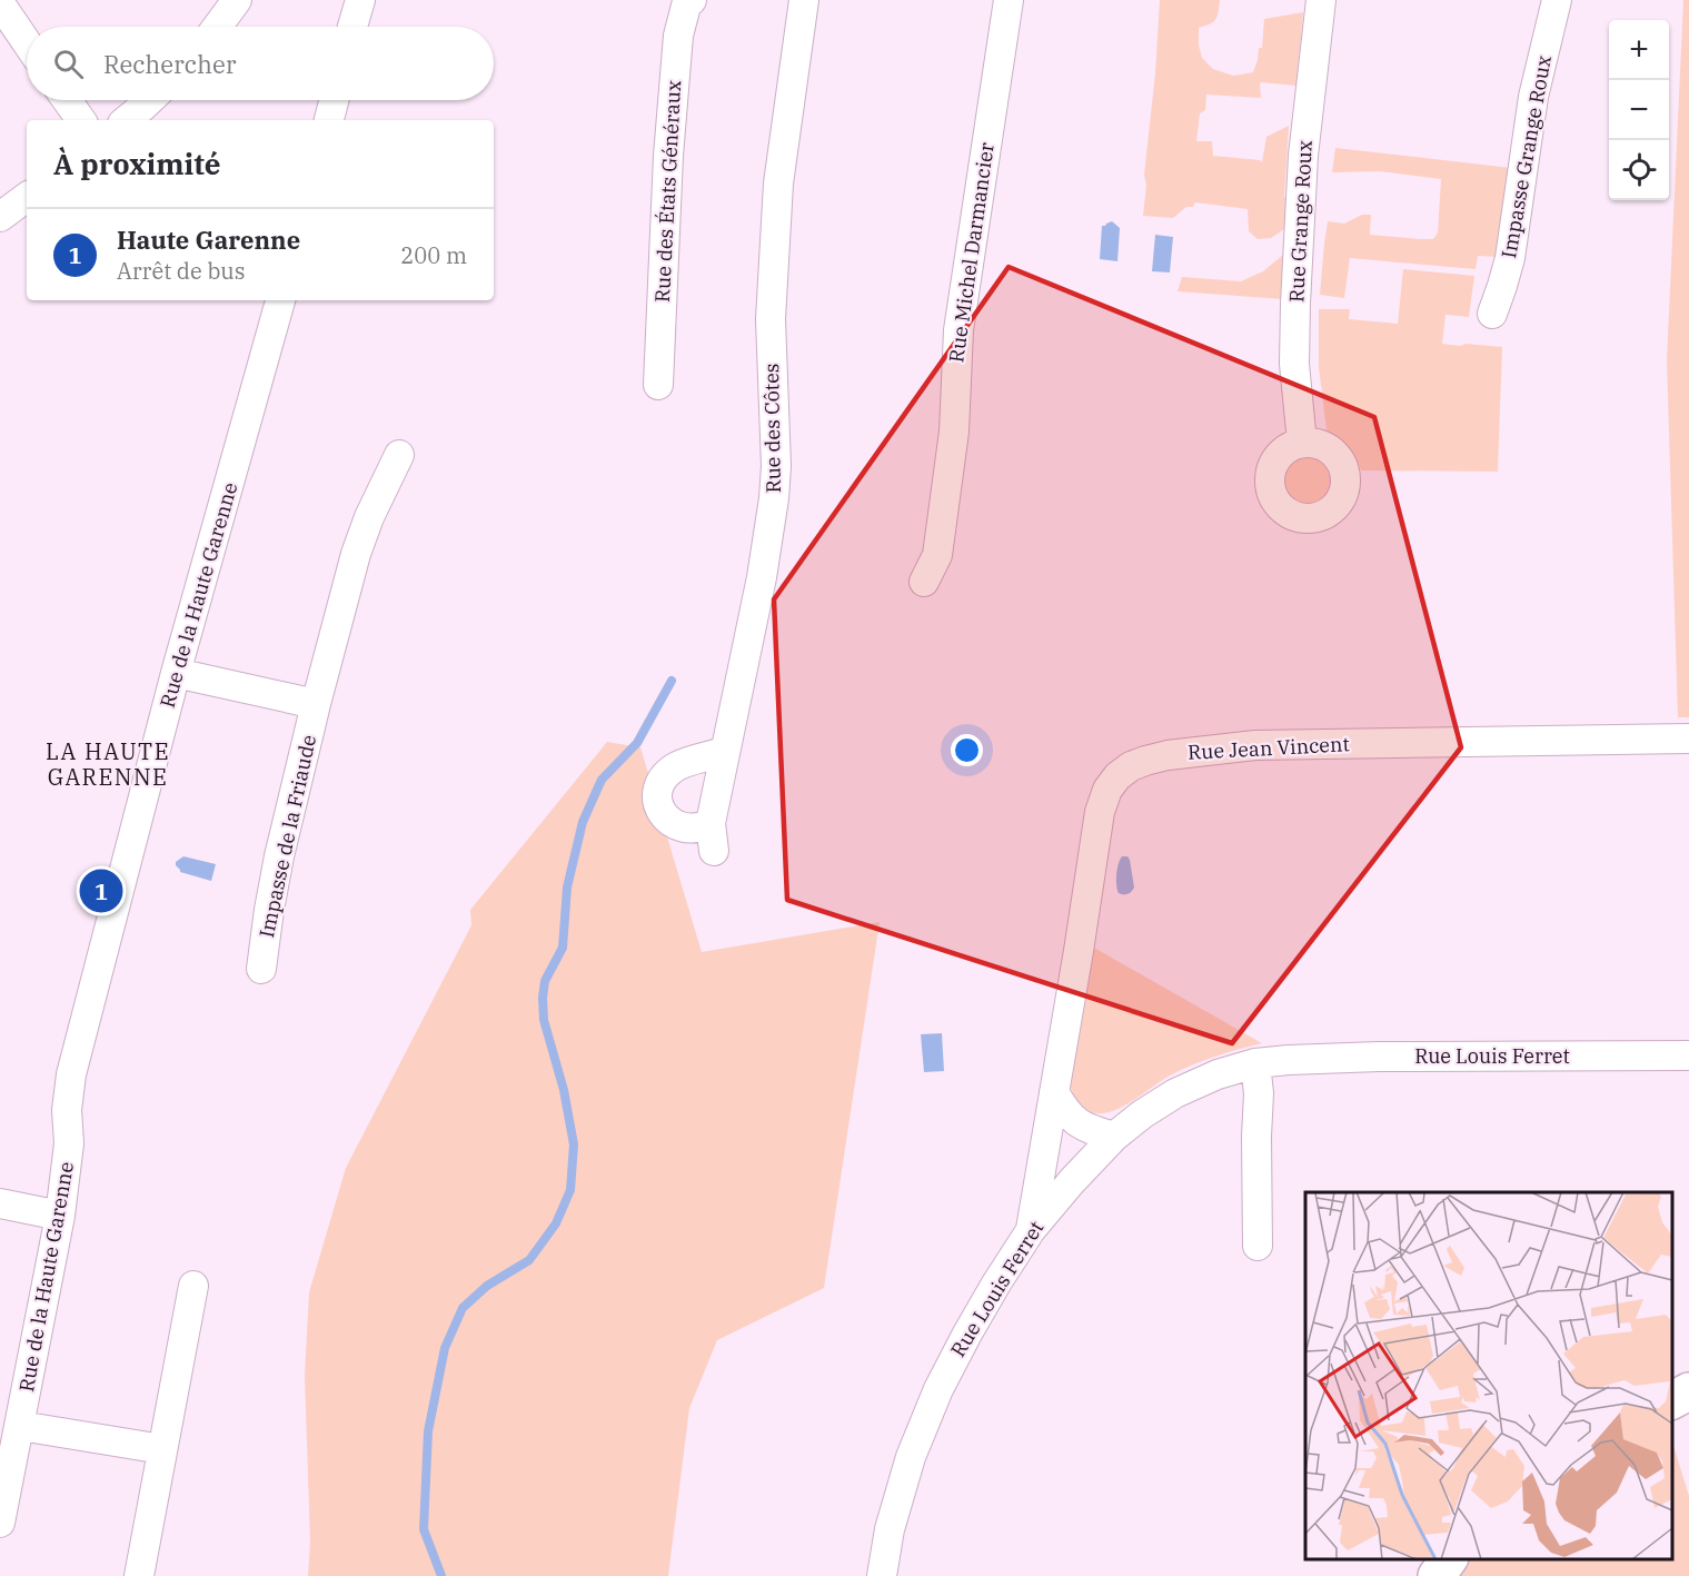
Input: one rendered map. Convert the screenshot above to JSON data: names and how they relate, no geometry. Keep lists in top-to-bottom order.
{
  "streets": {
    "street": [
      "Impasse Grange Roux",
      "Rue des États Généraux",
      "Rue Grange Roux",
      "Rue Michel Darmancier",
      "Rue des Côtes",
      "Rue de la Haute Garenne",
      "Rue Jean Vincent",
      "Impasse de la Friaude",
      "Rue Louis Ferret"
    ]
  },
  "crossings": [
    ["Rue Jean Vincent", "Rue Louis Ferret"]
  ],
  "districts": ["LA HAUTE GARENNE"],
  "page": {
    "map_buttons": ["+", "−"],
    "search": "Rechercher",
    "heading": "À proximité",
    "list": [
      {
        "mark": "1",
        "name": "Haute Garenne",
        "note": "Arrêt de bus",
        "value": "200 m"
      }
    ],
    "pins": "1"
  }
}
